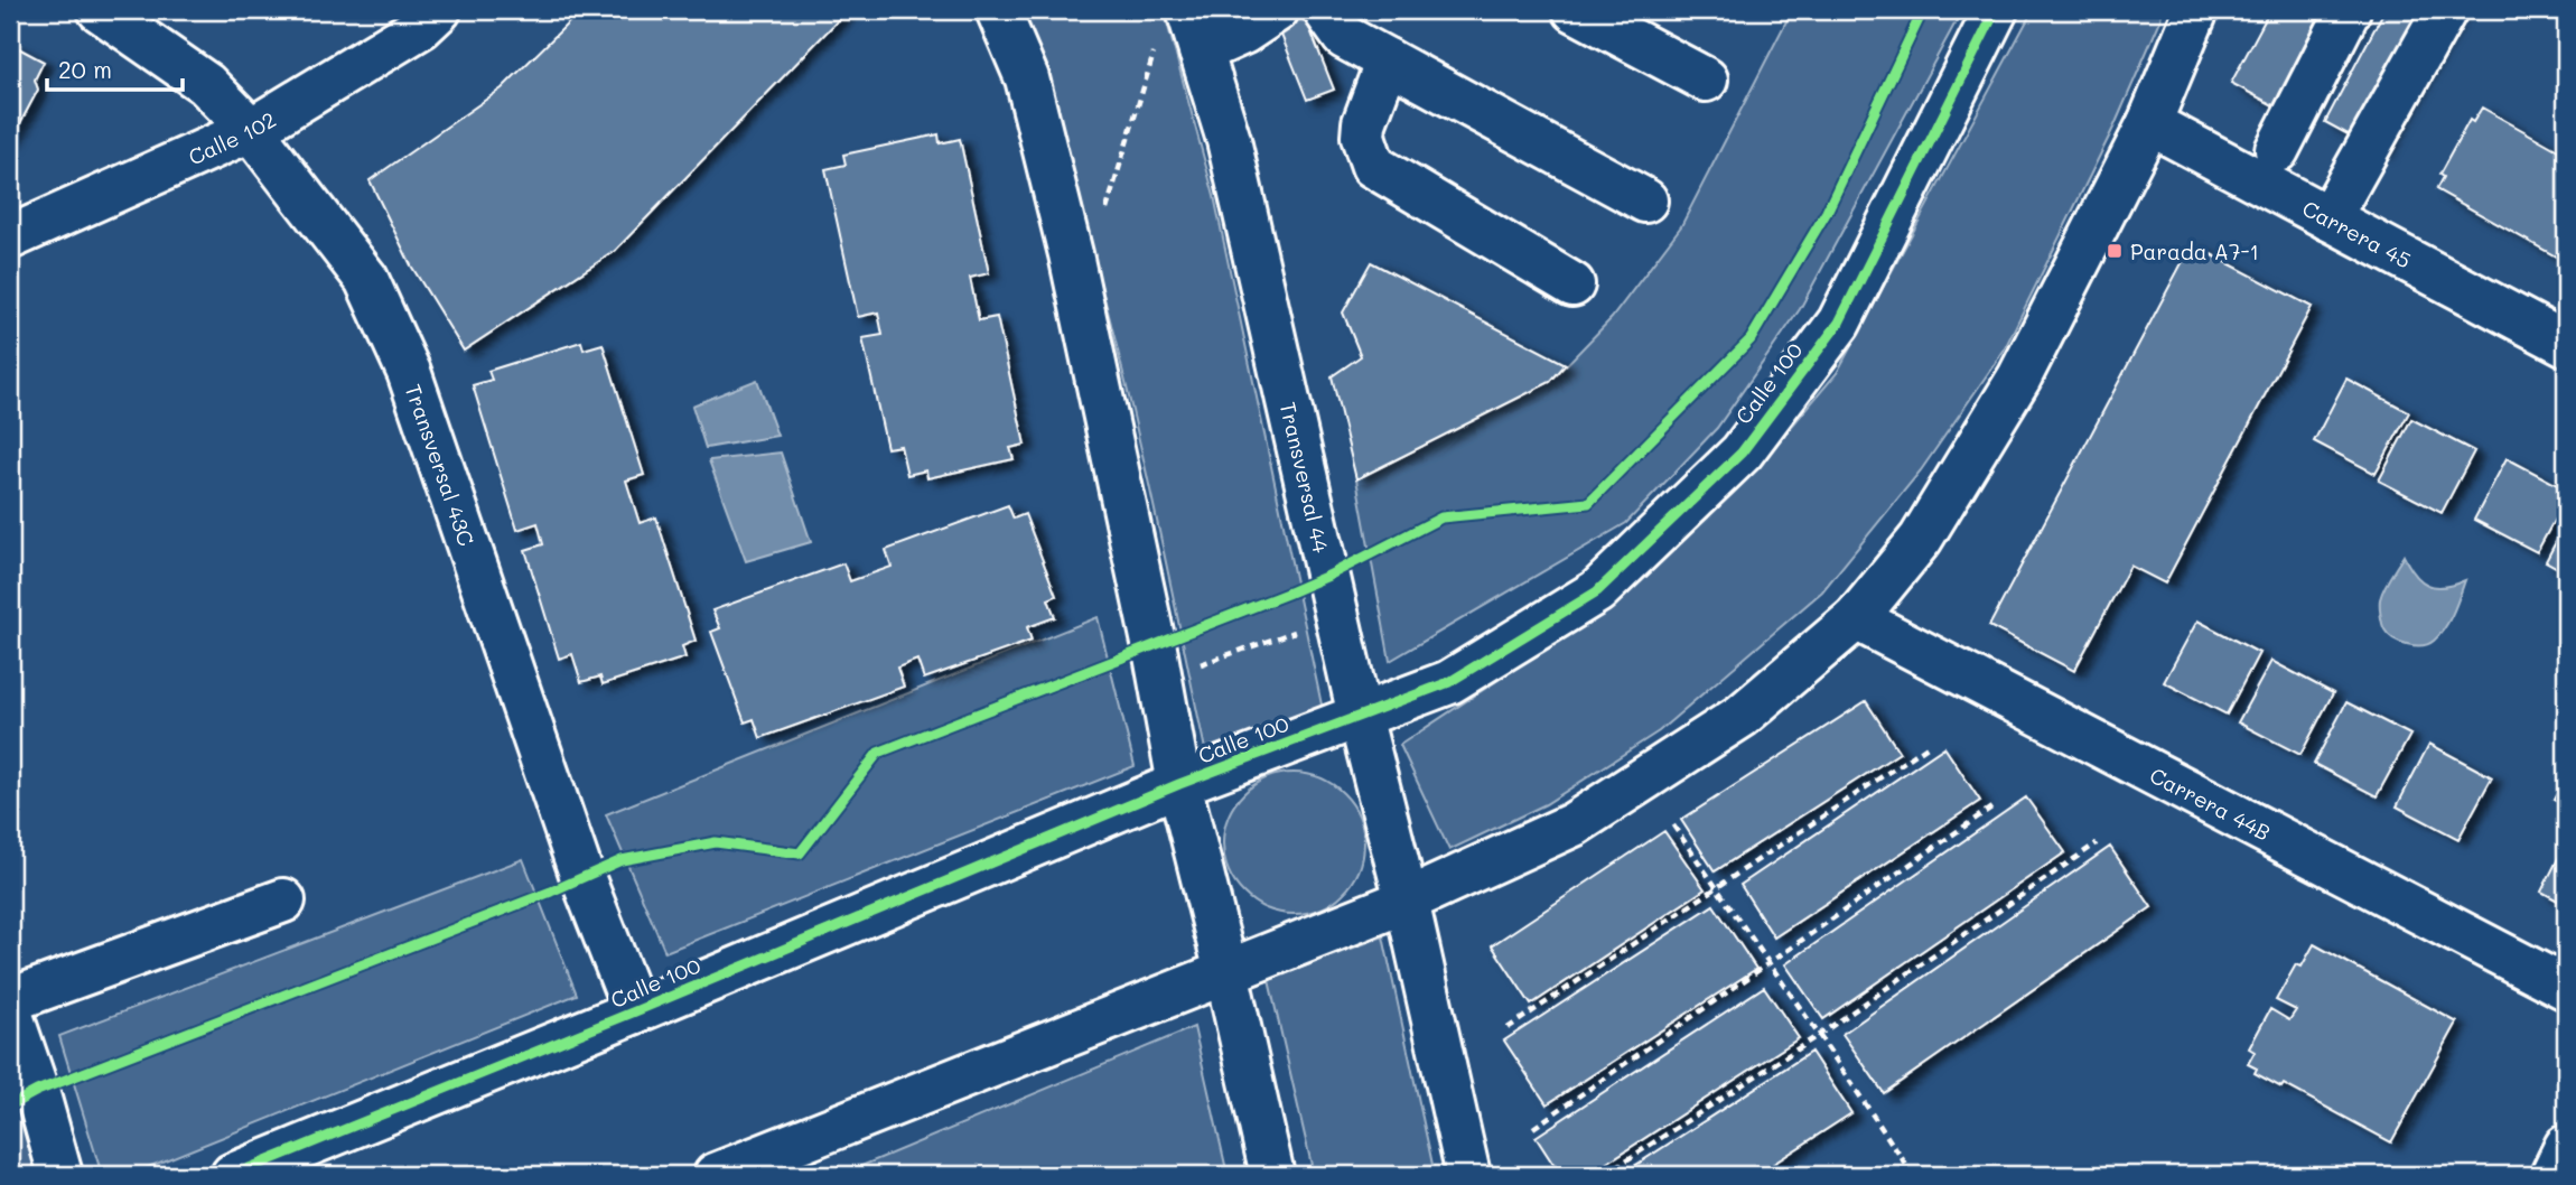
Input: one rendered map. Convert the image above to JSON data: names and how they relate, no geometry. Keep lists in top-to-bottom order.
{
  "streets": {
    "street": [
      "Calle 102",
      "Carrera 45",
      "Calle 100",
      "Transversal 43C",
      "Transversal 44",
      "Carrera 44B"
    ]
  },
  "crossings": [
    ["Calle 102", "Transversal 43C"],
    ["Calle 100", "Transversal 43C"],
    ["Calle 100", "Transversal 44"]
  ],
  "places": {
    "transit": ["Parada A7-1"]
  },
  "scale_bar": "20 m"
}
